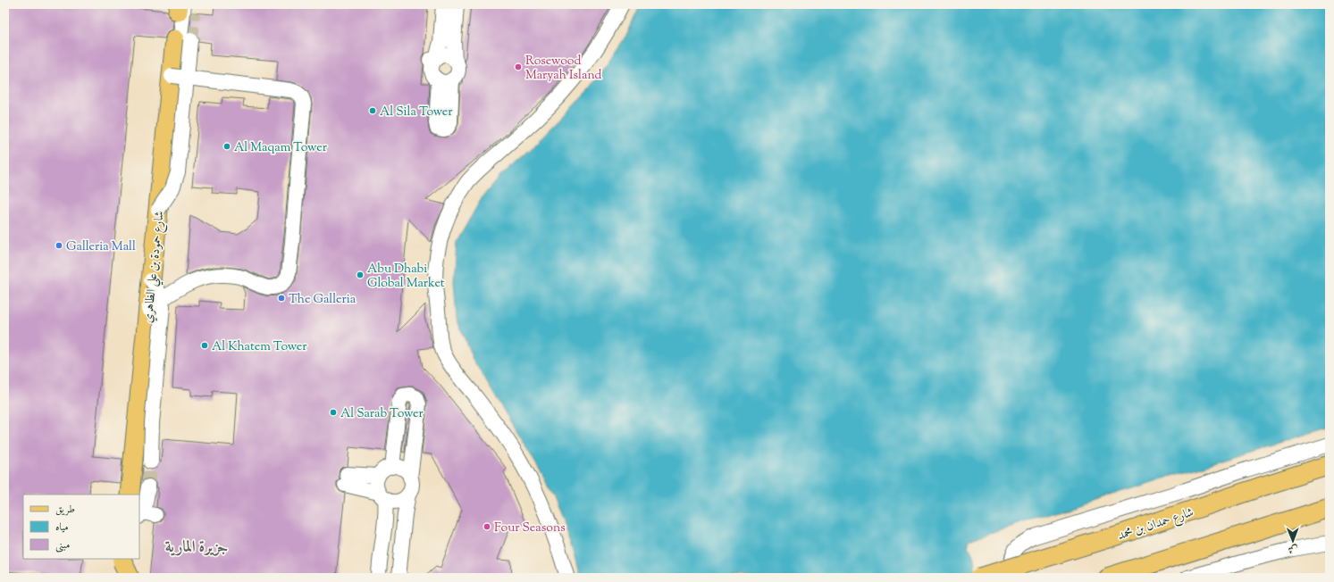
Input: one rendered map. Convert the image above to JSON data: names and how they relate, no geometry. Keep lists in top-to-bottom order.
{
  "streets": {
    "main road": ["شارع حمودة بن علي الظاهري", "شارع حمدان بن محمد"]
  },
  "districts": ["جزيرة المارية"],
  "places": [
    "Rosewood Maryah Island",
    "Al Sila Tower",
    "Al Maqam Tower",
    "Galleria Mall",
    "Abu Dhabi Global Market",
    "The Galleria",
    "Al Khatem Tower",
    "Al Sarab Tower",
    "Four Seasons"
  ],
  "legend": ["طريق", "مياه", "مبنى"],
  "north": "bottom"
}
